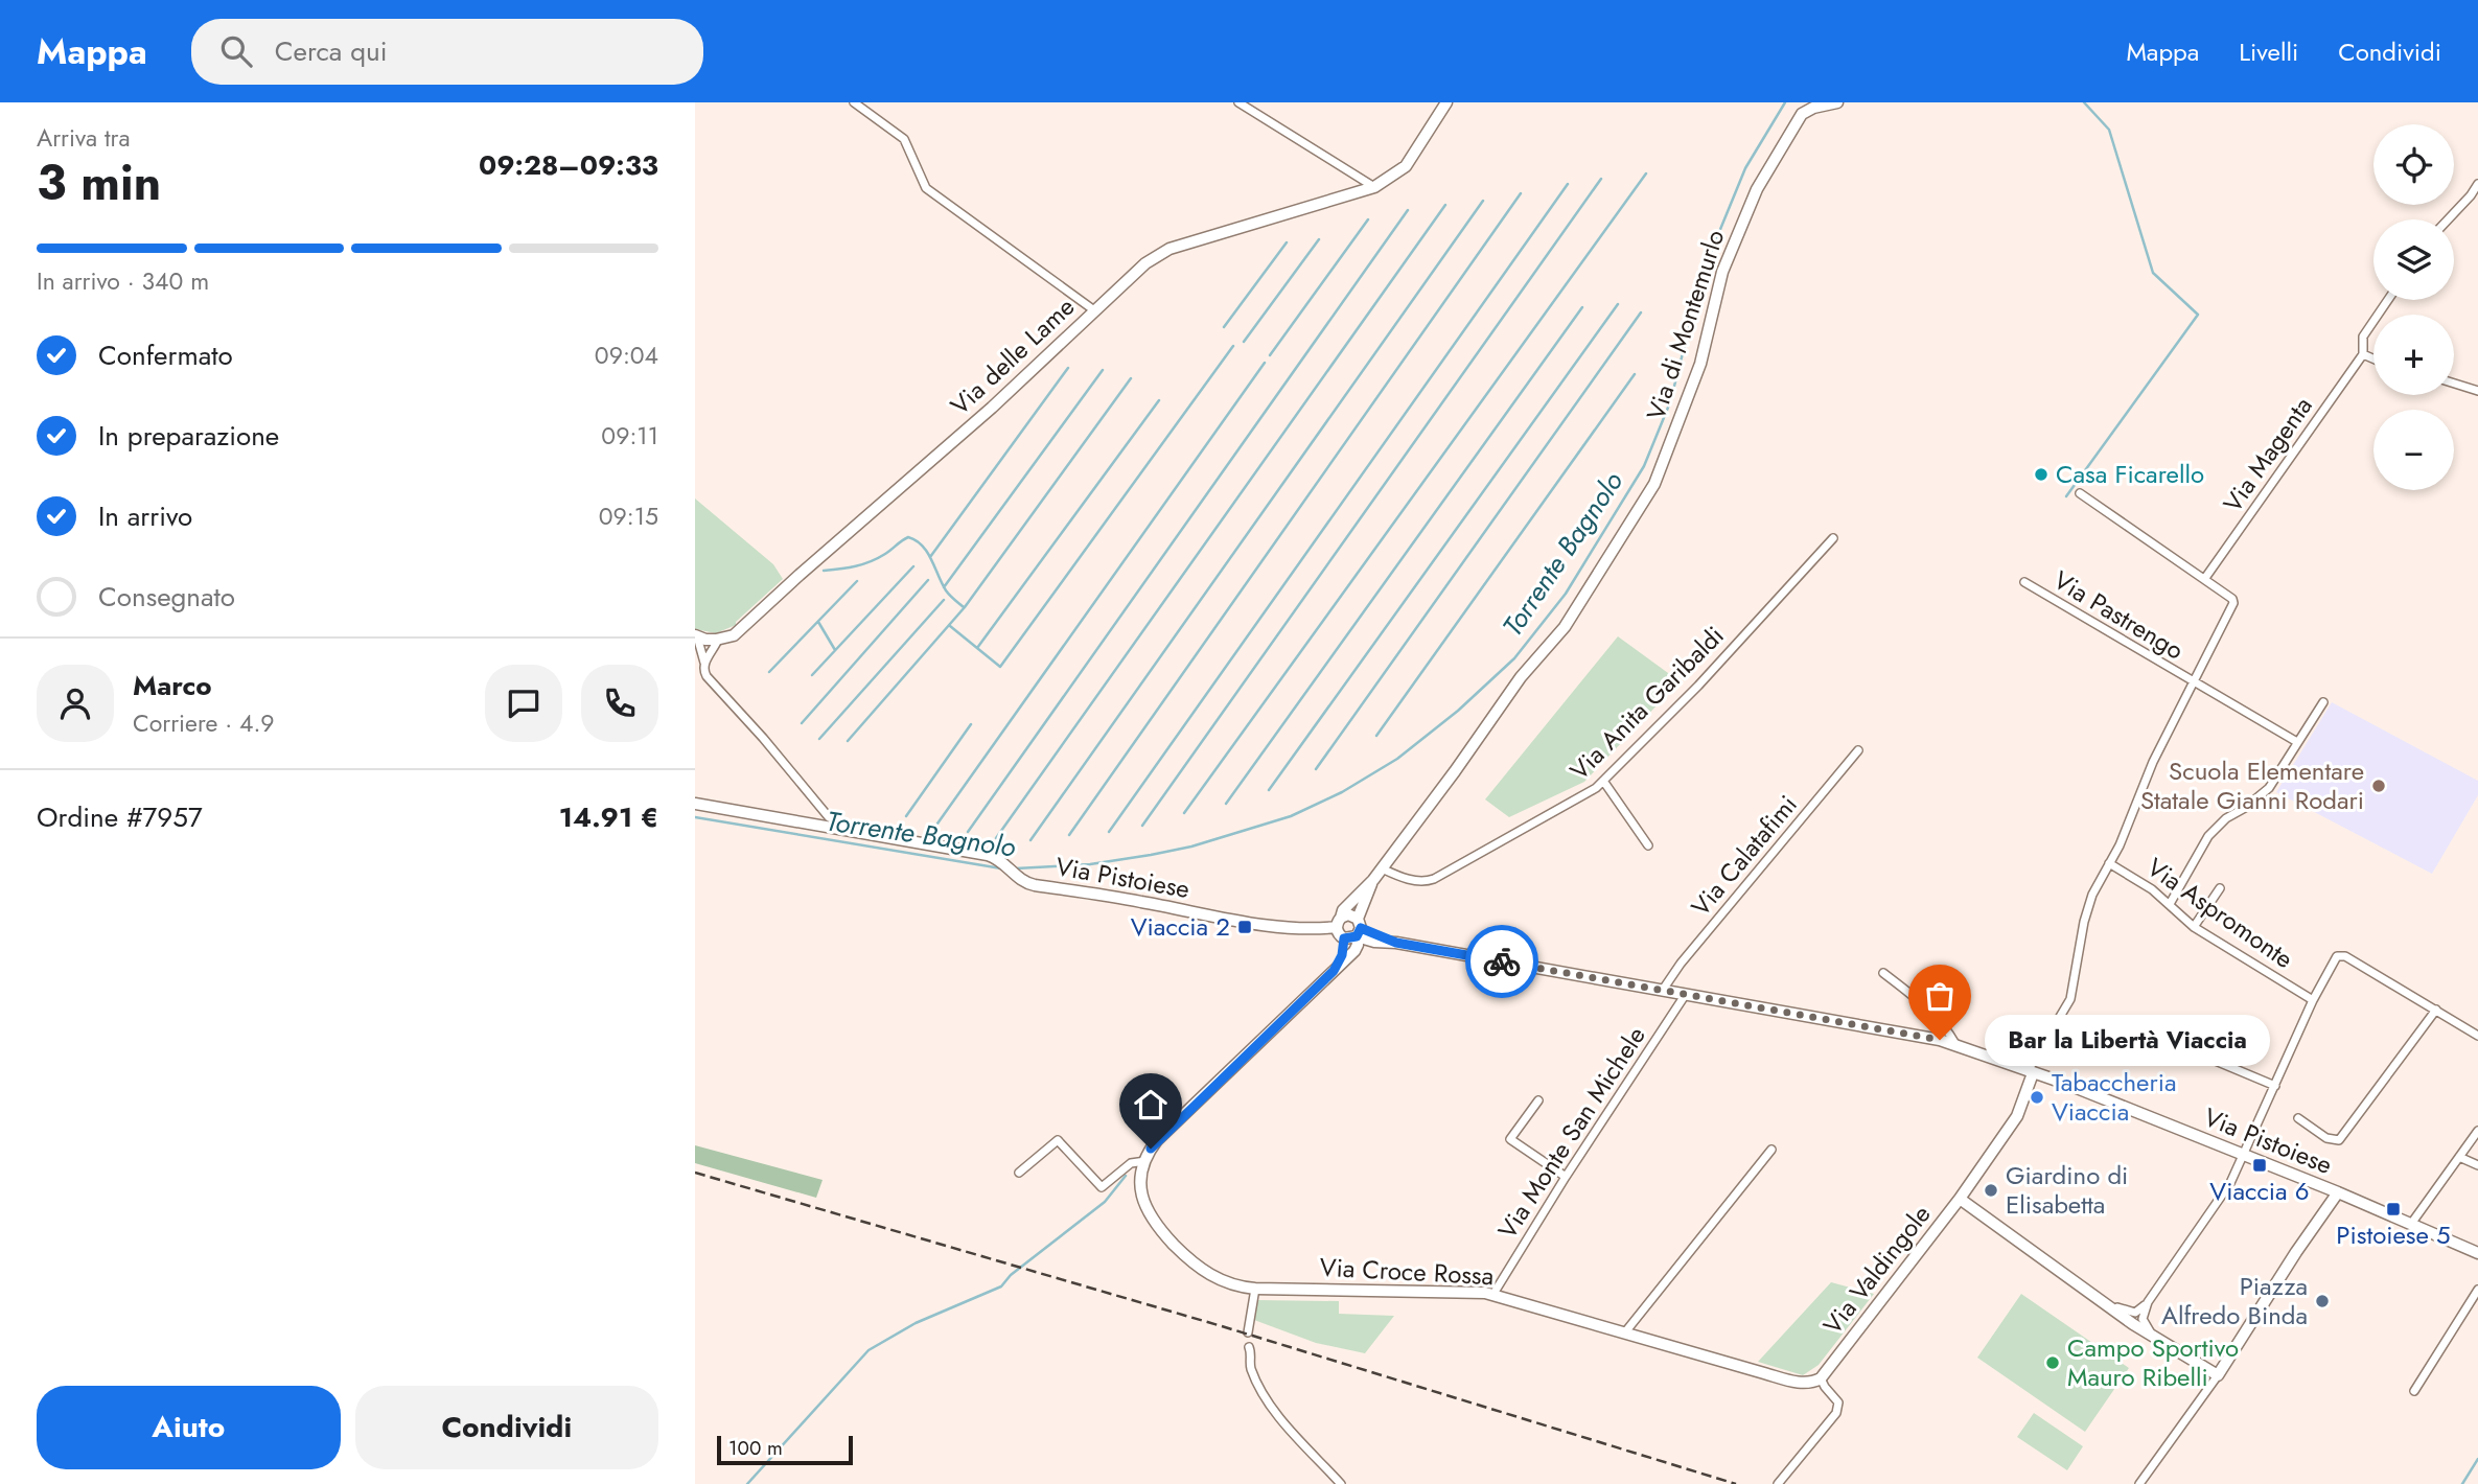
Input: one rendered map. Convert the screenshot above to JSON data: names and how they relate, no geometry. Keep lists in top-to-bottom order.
{
  "streets": {
    "street": [
      "Via di Montemurlo",
      "Via delle Lame",
      "Via Magenta",
      "Via Pastrengo",
      "Via Anita Garibaldi",
      "Via Calatafimi",
      "Via Pistoiese",
      "Via Aspromonte",
      "Via Monte San Michele",
      "Via Valdingole",
      "Via Croce Rossa"
    ]
  },
  "crossings": [
    ["Via di Montemurlo", "Via Anita Garibaldi"],
    ["Via di Montemurlo", "Via Pistoiese"],
    ["Via di Montemurlo", "Via Croce Rossa"],
    ["Via Calatafimi", "Via Pistoiese"],
    ["Via Pistoiese", "Via Monte San Michele"],
    ["Via Pistoiese", "Via Valdingole"],
    ["Via Monte San Michele", "Via Croce Rossa"],
    ["Via Valdingole", "Via Croce Rossa"]
  ],
  "water": ["Torrente Bagnolo"],
  "places": {
    "other": [
      "Casa Ficarello",
      "Scuola Elementare Statale Gianni Rodari",
      "Bar la Libertà Viaccia",
      "Tabaccheria Viaccia",
      "Giardino di Elisabetta",
      "Piazza Alfredo Binda",
      "Campo Sportivo Mauro Ribelli"
    ],
    "transit": ["Viaccia 2", "Viaccia 6", "Pistoiese 5"]
  },
  "scale_bar": "100 m",
  "page": {
    "header": "Mappa",
    "search": "Cerca qui",
    "nav": ["Mappa", "Livelli", "Condividi"],
    "heading": ["3 min", "Arriva tra", "09:28–09:33"],
    "panel": [
      "Marco",
      "Corriere · 4.9",
      "Ordine #7957",
      "14.91 €"
    ],
    "map_buttons": ["+", "−"],
    "bar": "In arrivo · 340 m",
    "list": [
      ["Confermato", "09:04"],
      ["In preparazione", "09:11"],
      ["In arrivo", "09:15"],
      "Consegnato"
    ],
    "bubble": "Bar la Libertà Viaccia",
    "buttons": ["Aiuto", "Condividi"],
    "scale": "100 m"
  }
}
